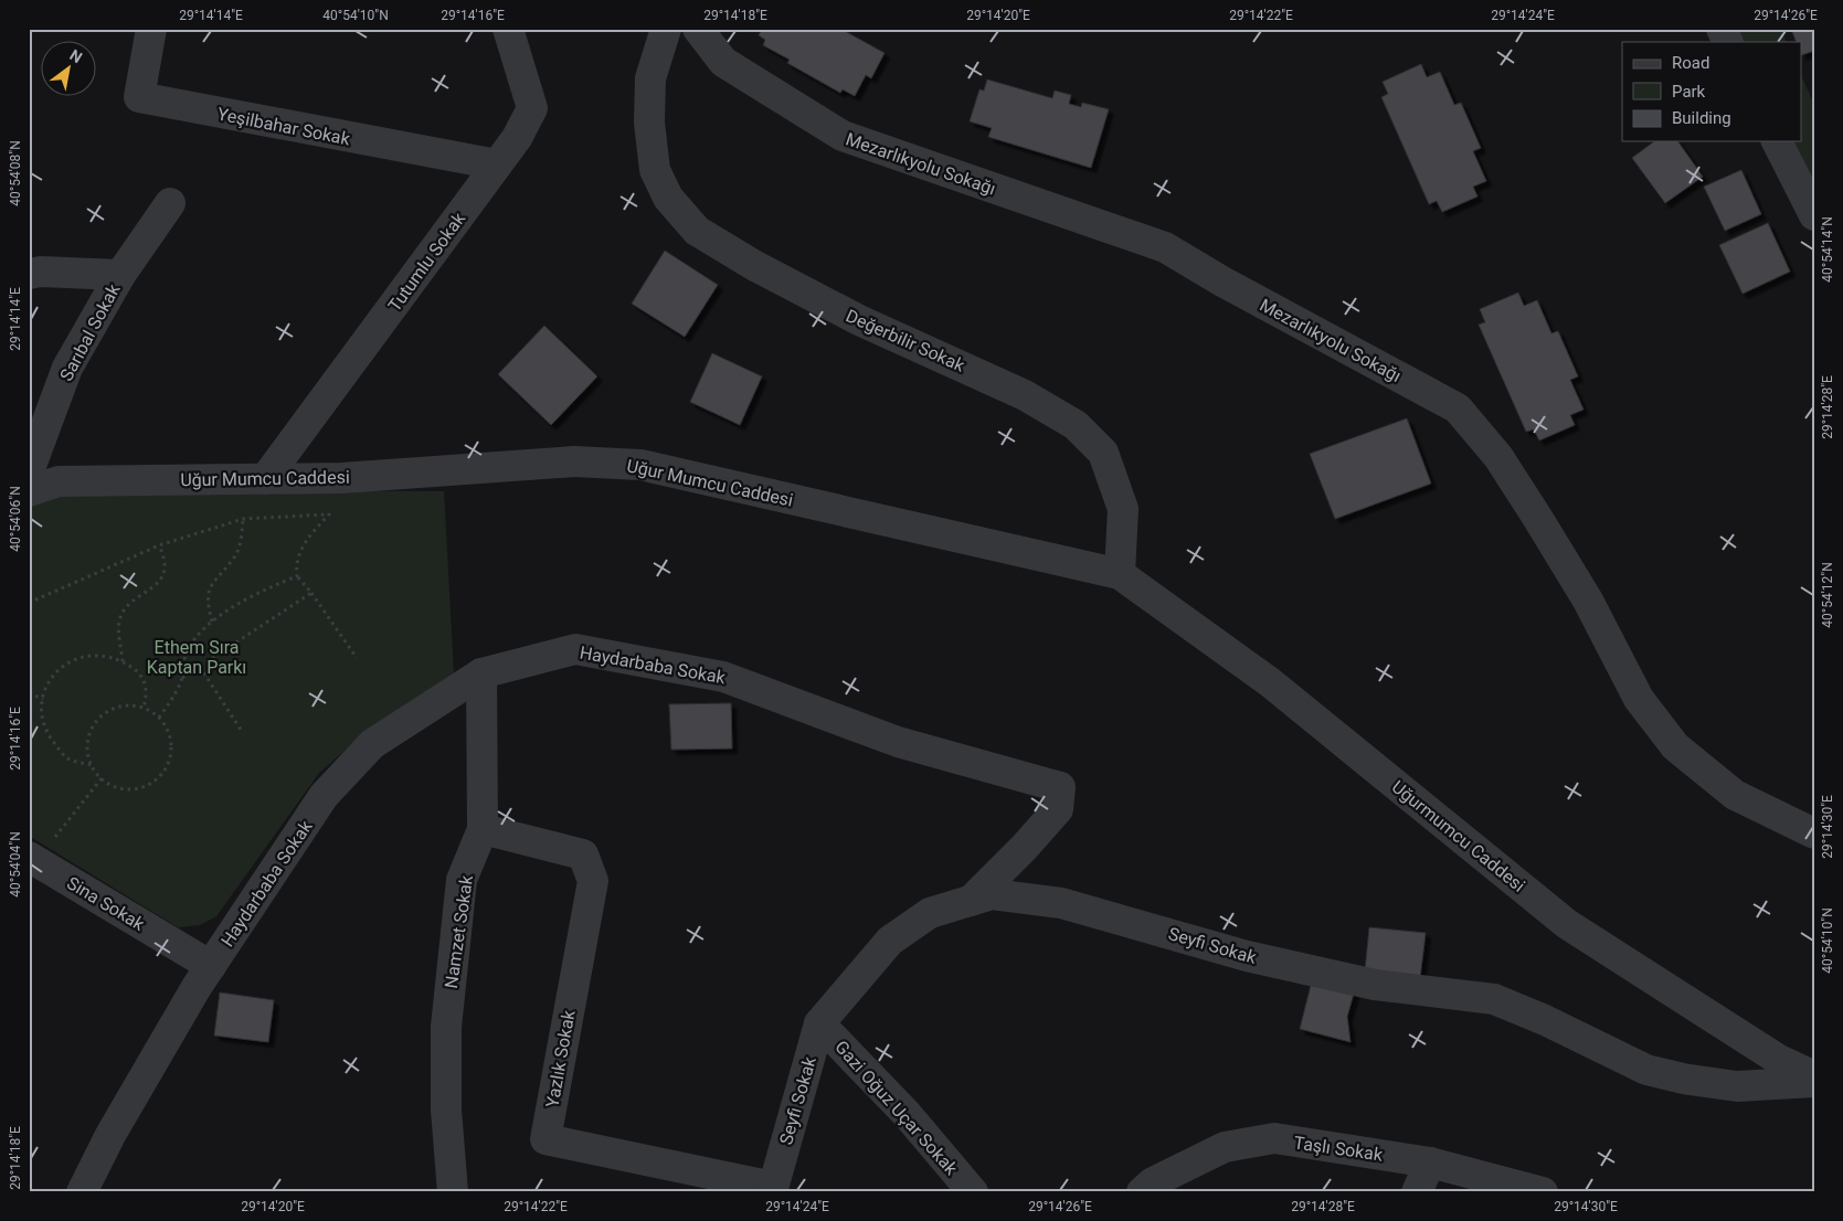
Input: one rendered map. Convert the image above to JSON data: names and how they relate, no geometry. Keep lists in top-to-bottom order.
{
  "streets": {
    "street": [
      "Yeşilbahar Sokak",
      "Mezarlıkyolu Sokağı",
      "Tutumlu Sokak",
      "Sarıbal Sokak",
      "Değerbilir Sokak",
      "Uğur Mumcu Caddesi",
      "Haydarbaba Sokak",
      "Uğurmumcu Caddesi",
      "Sina Sokak",
      "Namzet Sokak",
      "Seyfi Sokak",
      "Yazlık Sokak",
      "Gazi Oğuz Uçar Sokak",
      "Taşlı Sokak"
    ]
  },
  "crossings": [
    ["Yeşilbahar Sokak", "Tutumlu Sokak"],
    ["Tutumlu Sokak", "Uğur Mumcu Caddesi"],
    ["Değerbilir Sokak", "Uğur Mumcu Caddesi"],
    ["Değerbilir Sokak", "Uğurmumcu Caddesi"],
    ["Uğur Mumcu Caddesi", "Uğurmumcu Caddesi"],
    ["Haydarbaba Sokak", "Sina Sokak"],
    ["Haydarbaba Sokak", "Namzet Sokak"],
    ["Haydarbaba Sokak", "Seyfi Sokak"],
    ["Namzet Sokak", "Yazlık Sokak"],
    ["Seyfi Sokak", "Yazlık Sokak"],
    ["Seyfi Sokak", "Gazi Oğuz Uçar Sokak"]
  ],
  "parks": ["Ethem Sıra Kaptan Parkı"],
  "legend": ["Road", "Park", "Building"],
  "north": "top right",
  "coordinates": [
    "29°14'14\"E",
    "40°54'10\"N",
    "29°14'16\"E",
    "29°14'18\"E",
    "29°14'20\"E",
    "29°14'22\"E",
    "29°14'24\"E",
    "29°14'26\"E",
    "40°54'08\"N",
    "40°54'14\"N",
    "29°14'28\"E",
    "40°54'06\"N",
    "40°54'12\"N",
    "29°14'30\"E",
    "40°54'04\"N"
  ]
}
